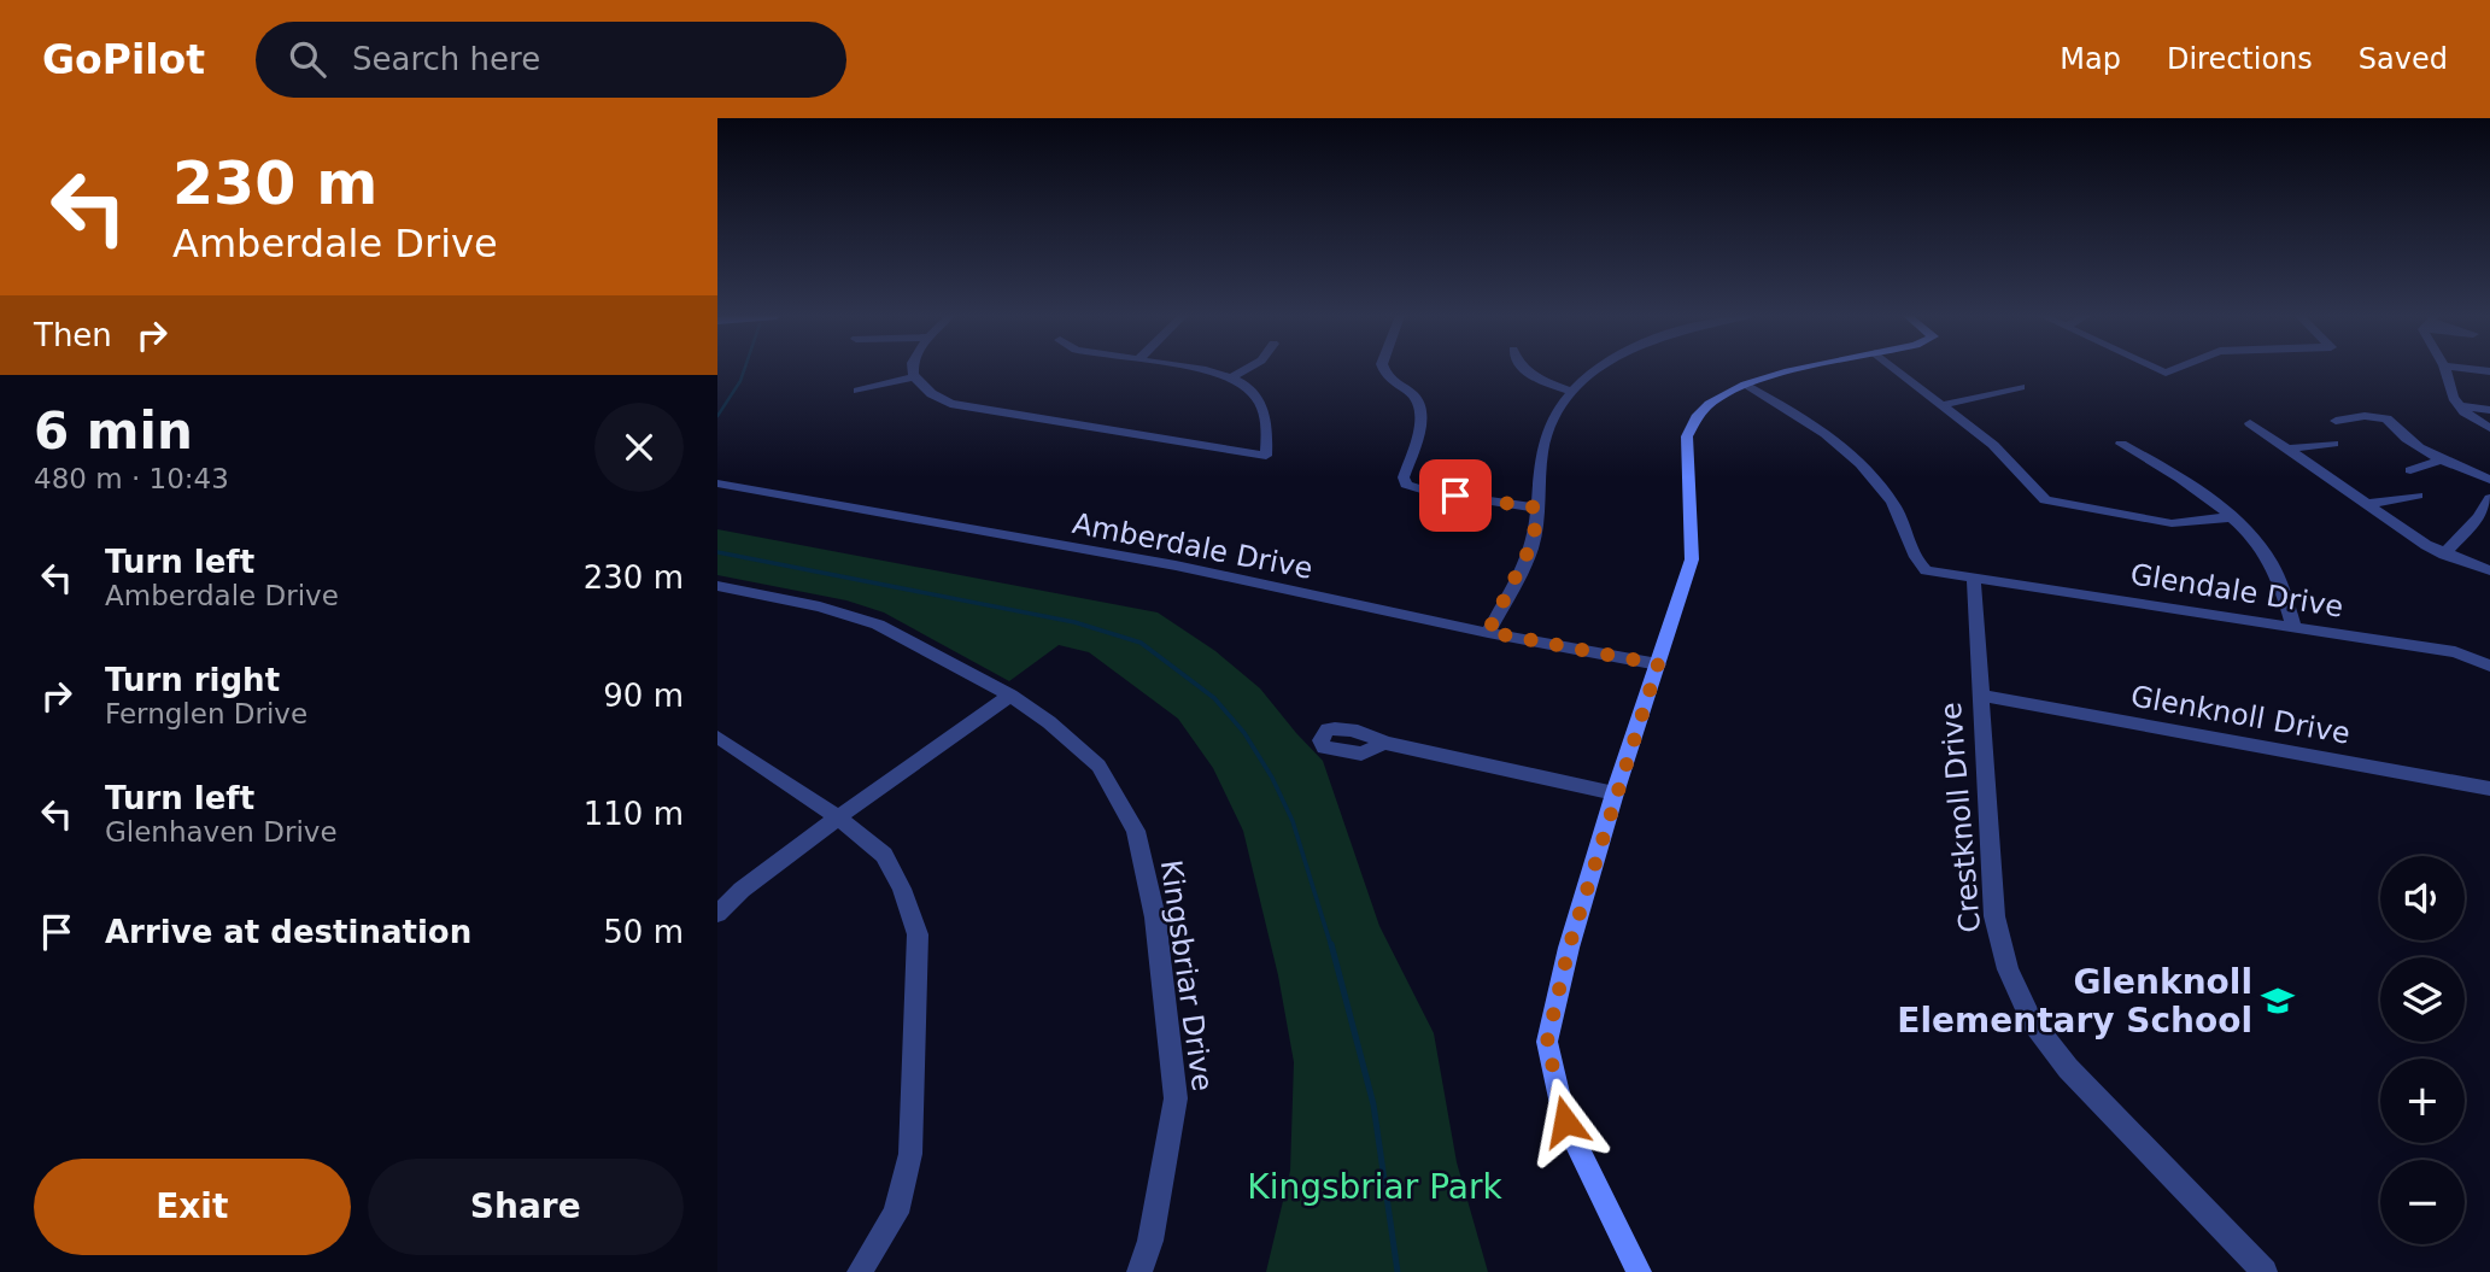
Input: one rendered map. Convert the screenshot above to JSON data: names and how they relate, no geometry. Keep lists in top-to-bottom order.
{
  "streets": {
    "street": [
      "Amberdale Drive",
      "Glendale Drive",
      "Glenknoll Drive",
      "Crestknoll Drive",
      "Kingsbriar Drive"
    ]
  },
  "crossings": [
    ["Glendale Drive", "Crestknoll Drive"],
    ["Glenknoll Drive", "Crestknoll Drive"]
  ],
  "parks": ["Kingsbriar Park"],
  "places": {
    "school or university": ["Glenknoll Elementary School"]
  },
  "page": {
    "header": "GoPilot",
    "search": "Search here",
    "nav": ["Map", "Directions", "Saved"],
    "turn": ["230 m", "Amberdale Drive"],
    "then": "Then",
    "heading": ["6 min", "480 m · 10:43"],
    "list": [
      {
        "name": "Turn left",
        "note": "Amberdale Drive",
        "value": "230 m"
      },
      {
        "name": "Turn right",
        "note": "Fernglen Drive",
        "value": "90 m"
      },
      {
        "name": "Turn left",
        "note": "Glenhaven Drive",
        "value": "110 m"
      },
      {
        "name": "Arrive at destination",
        "value": "50 m"
      }
    ],
    "map_buttons": ["+", "−"],
    "buttons": ["Exit", "Share"]
  }
}
